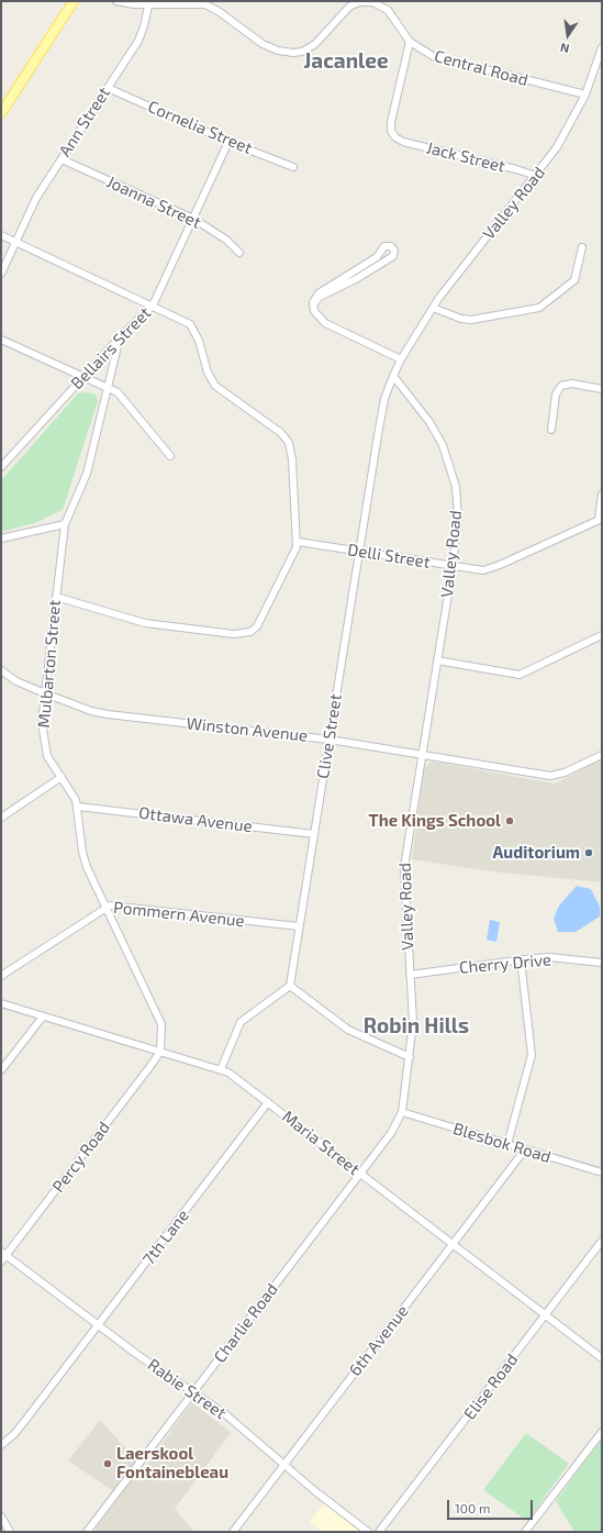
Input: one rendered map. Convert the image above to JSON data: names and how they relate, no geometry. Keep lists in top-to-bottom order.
{
  "streets": {
    "street": [
      "Central Road",
      "Ann Street",
      "Cornelia Street",
      "Jack Street",
      "Joanna Street",
      "Valley Road",
      "Bellairs Street",
      "Delli Street",
      "Mulbarton Street",
      "Winston Avenue",
      "Clive Street",
      "Ottawa Avenue",
      "Pommern Avenue",
      "Cherry Drive",
      "Maria Street",
      "Blesbok Road",
      "Percy Road",
      "7th Lane",
      "Charlie Road",
      "6th Avenue",
      "Elise Road",
      "Rabie Street"
    ]
  },
  "crossings": [
    ["Central Road", "Ann Street"],
    ["Central Road", "Jack Street"],
    ["Central Road", "Valley Road"],
    ["Ann Street", "Cornelia Street"],
    ["Ann Street", "Joanna Street"],
    ["Cornelia Street", "Bellairs Street"],
    ["Jack Street", "Valley Road"],
    ["Joanna Street", "Bellairs Street"],
    ["Valley Road", "Delli Street"],
    ["Valley Road", "Winston Avenue"],
    ["Valley Road", "Clive Street"],
    ["Valley Road", "Cherry Drive"],
    ["Valley Road", "Blesbok Road"],
    ["Valley Road", "Charlie Road"],
    ["Bellairs Street", "Mulbarton Street"],
    ["Delli Street", "Clive Street"],
    ["Mulbarton Street", "Winston Avenue"],
    ["Mulbarton Street", "Ottawa Avenue"],
    ["Mulbarton Street", "Pommern Avenue"],
    ["Mulbarton Street", "Maria Street"],
    ["Mulbarton Street", "Percy Road"],
    ["Winston Avenue", "Clive Street"],
    ["Clive Street", "Ottawa Avenue"],
    ["Clive Street", "Pommern Avenue"],
    ["Maria Street", "Percy Road"],
    ["Maria Street", "7th Lane"],
    ["Maria Street", "Charlie Road"],
    ["Maria Street", "6th Avenue"],
    ["Maria Street", "Elise Road"],
    ["Blesbok Road", "Charlie Road"],
    ["Blesbok Road", "6th Avenue"],
    ["Percy Road", "Rabie Street"],
    ["7th Lane", "Rabie Street"],
    ["Charlie Road", "Rabie Street"],
    ["6th Avenue", "Rabie Street"]
  ],
  "districts": ["Jacanlee", "Robin Hills"],
  "places": ["The Kings School", "Auditorium", "Laerskool Fontainebleau"],
  "scale_bar": "100 m",
  "north": "bottom"
}
